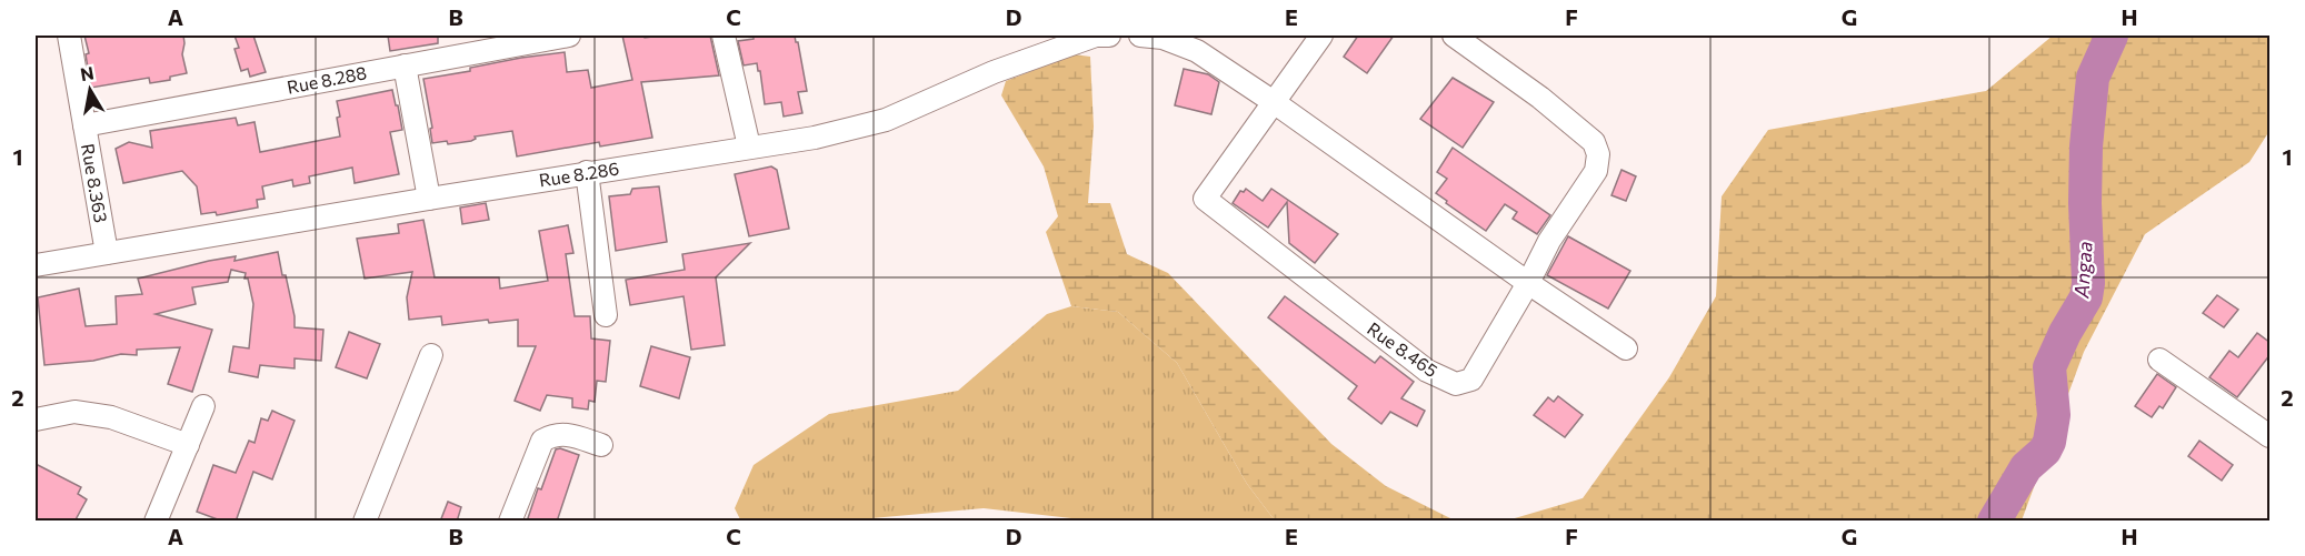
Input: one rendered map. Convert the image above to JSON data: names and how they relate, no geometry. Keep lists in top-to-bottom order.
{
  "streets": {
    "street": [
      "Rue 8.288",
      "Rue 8.286",
      "Rue 8.363",
      "Rue 8.465"
    ]
  },
  "crossings": [
    ["Rue 8.288", "Rue 8.363"],
    ["Rue 8.286", "Rue 8.363"]
  ],
  "water": ["Angaa"],
  "north": "top",
  "grid": {
    "columns": [
      "A",
      "B",
      "C",
      "D",
      "E",
      "F",
      "G",
      "H"
    ],
    "rows": ["1", "2"]
  }
}
